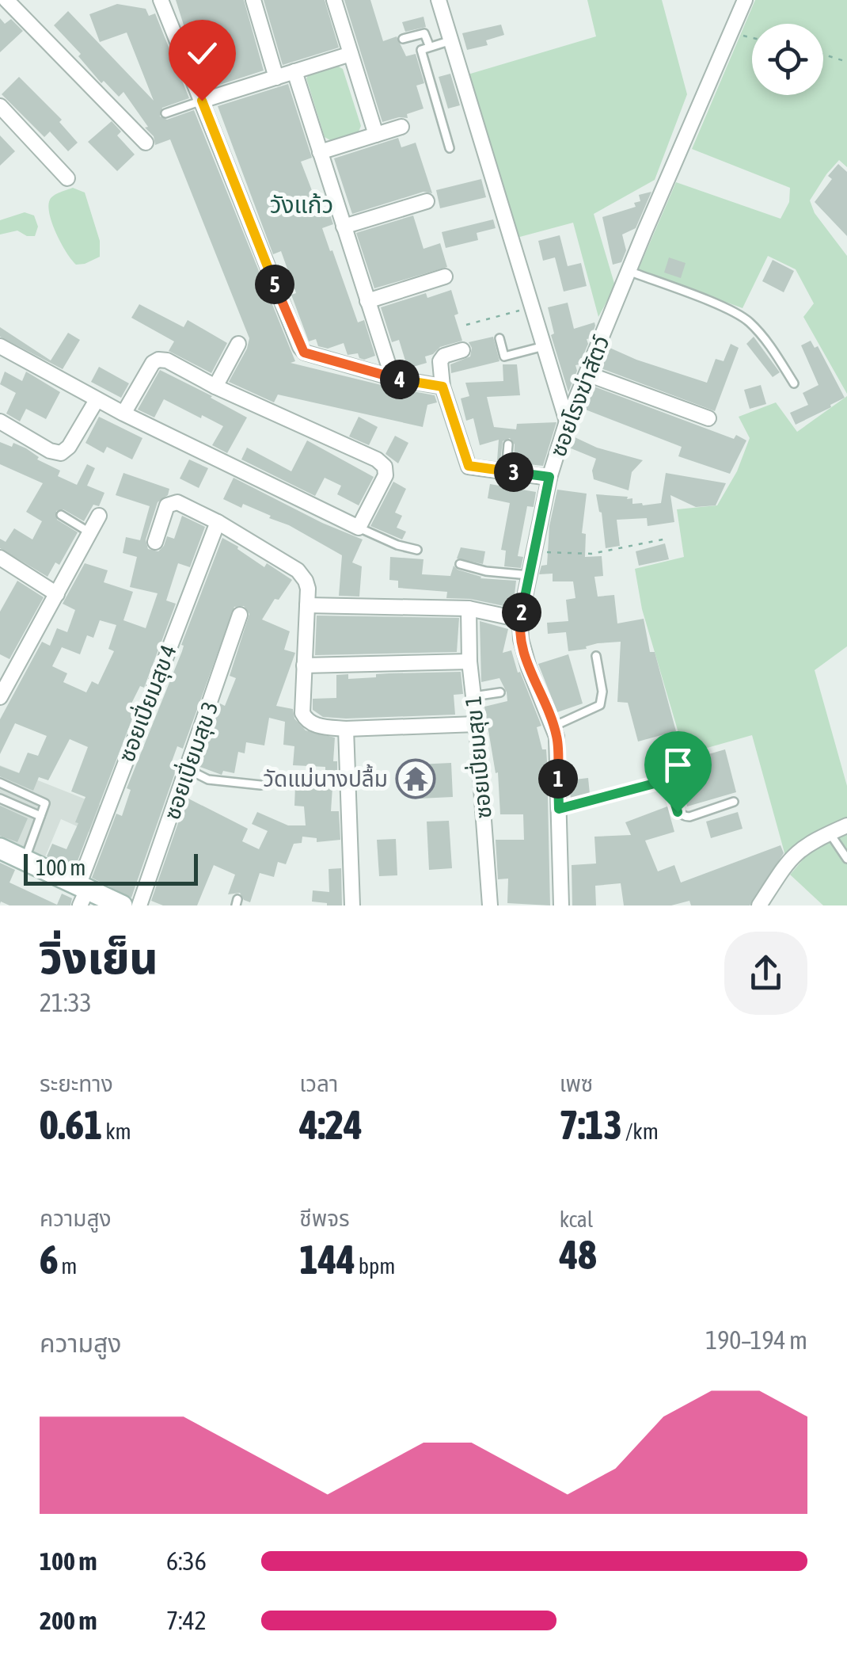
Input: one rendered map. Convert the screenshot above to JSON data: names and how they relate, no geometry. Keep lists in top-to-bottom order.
{
  "streets": {
    "street": [
      "ซอยโรงฆ่าสัตว์",
      "ซอยเปี่ยมสุข 4",
      "ซอยเปี่ยมสุข 1",
      "ซอยเปี่ยมสุข 3"
    ]
  },
  "districts": ["วังแก้ว"],
  "places": {
    "temple": ["วัดแม่นางปลื้ม"]
  },
  "scale_bar": "100 m",
  "page": {
    "pins": [
      "5",
      "4",
      "3",
      "2",
      "1"
    ],
    "scale": "100 m",
    "heading": ["วิ่งเย็น", "21:33"],
    "stats": [
      ["ระยะทาง", "0.61 km"],
      ["เวลา", "4:24"],
      ["เพซ", "7:13 /km"],
      ["ความสูง", "6 m"],
      ["ชีพจร", "144 bpm"],
      ["kcal", "48"]
    ],
    "chart": ["ความสูง", "190–194 m"],
    "list": [
      {
        "name": "100 m",
        "note": "6:36"
      },
      {
        "name": "200 m",
        "note": "7:42"
      }
    ]
  }
}
